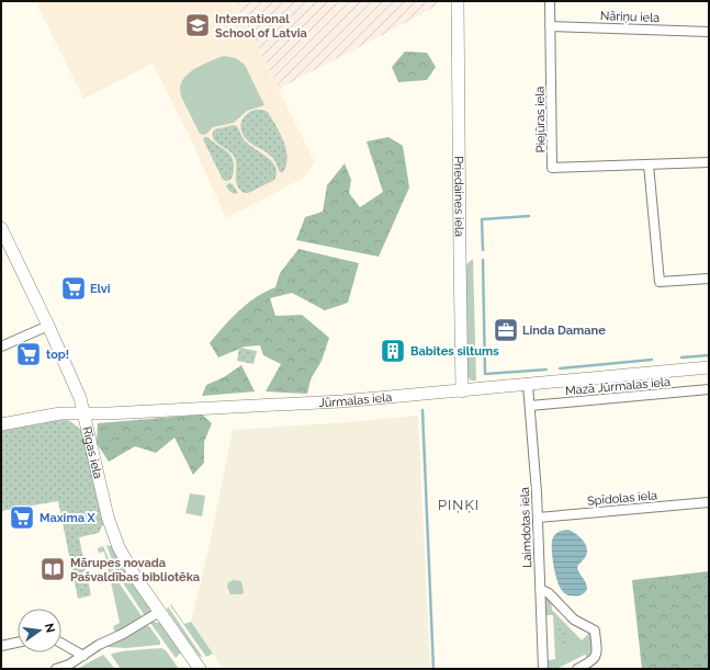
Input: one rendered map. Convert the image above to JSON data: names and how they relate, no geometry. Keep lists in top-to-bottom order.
{
  "streets": {
    "main road": ["Priedaines iela", "Jūrmalas iela", "Rīgas iela"],
    "street": [
      "Nāriņu iela",
      "Piejūras iela",
      "Mazā Jūrmalas iela",
      "Spīdolas iela",
      "Laimdotas iela"
    ]
  },
  "crossings": [
    ["Nāriņu iela", "Piejūras iela"],
    ["Priedaines iela", "Jūrmalas iela"],
    ["Mazā Jūrmalas iela", "Laimdotas iela"],
    ["Jūrmalas iela", "Rīgas iela"],
    ["Jūrmalas iela", "Laimdotas iela"],
    ["Spīdolas iela", "Laimdotas iela"]
  ],
  "districts": ["PIŅĶI"],
  "places": {
    "school or university": ["International School of Latvia"],
    "supermarket": ["Elvi", "top!", "Maxima X"],
    "office": ["Linda Damane"],
    "building": ["Babites siltums"],
    "library": ["Mārupes novada Pašvaldības bibliotēka"]
  },
  "north": "right"
}
